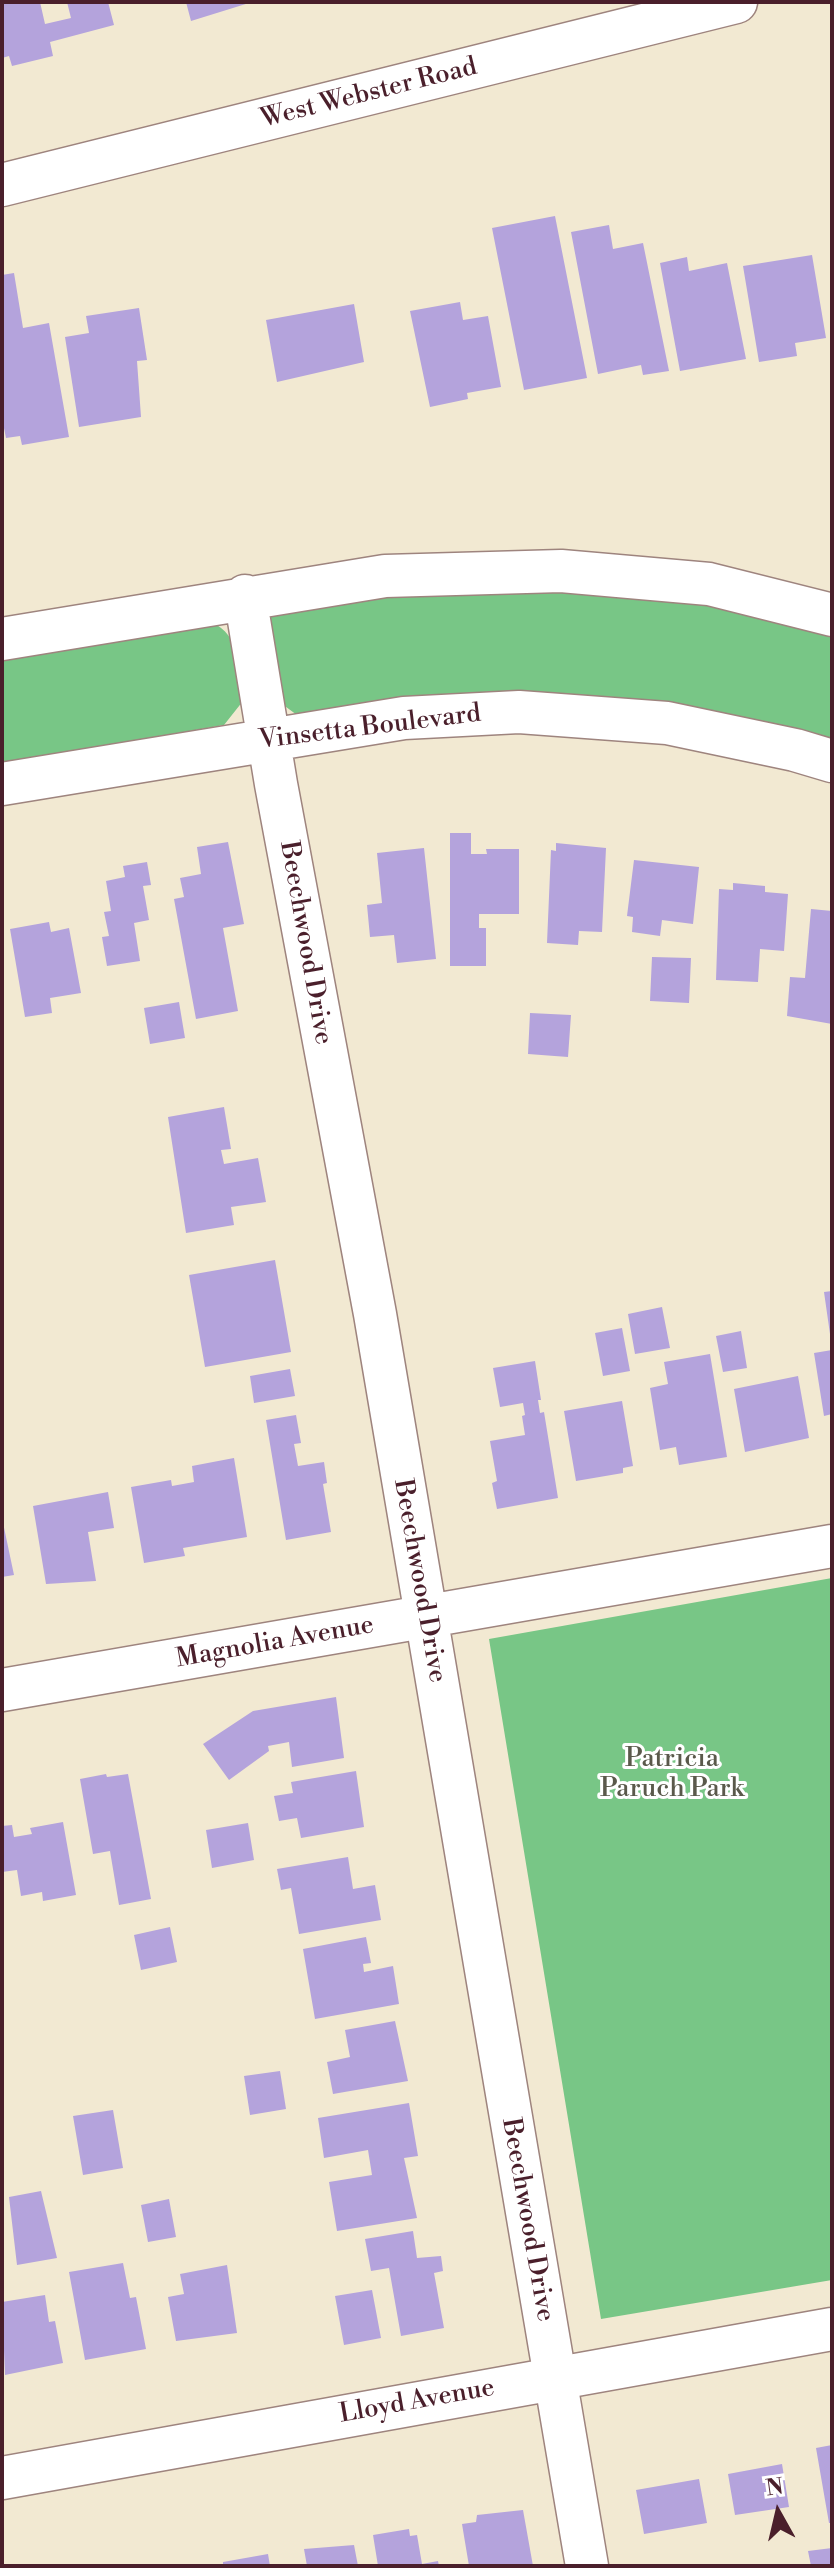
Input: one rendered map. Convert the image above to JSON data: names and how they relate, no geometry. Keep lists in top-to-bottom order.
{
  "streets": {
    "street": [
      "West Webster Road",
      "Vinsetta Boulevard",
      "Beechwood Drive",
      "Magnolia Avenue",
      "Lloyd Avenue"
    ]
  },
  "crossings": [
    ["Vinsetta Boulevard", "Beechwood Drive"],
    ["Beechwood Drive", "Magnolia Avenue"],
    ["Beechwood Drive", "Lloyd Avenue"]
  ],
  "parks": ["Patricia Paruch Park"],
  "north": "top"
}
